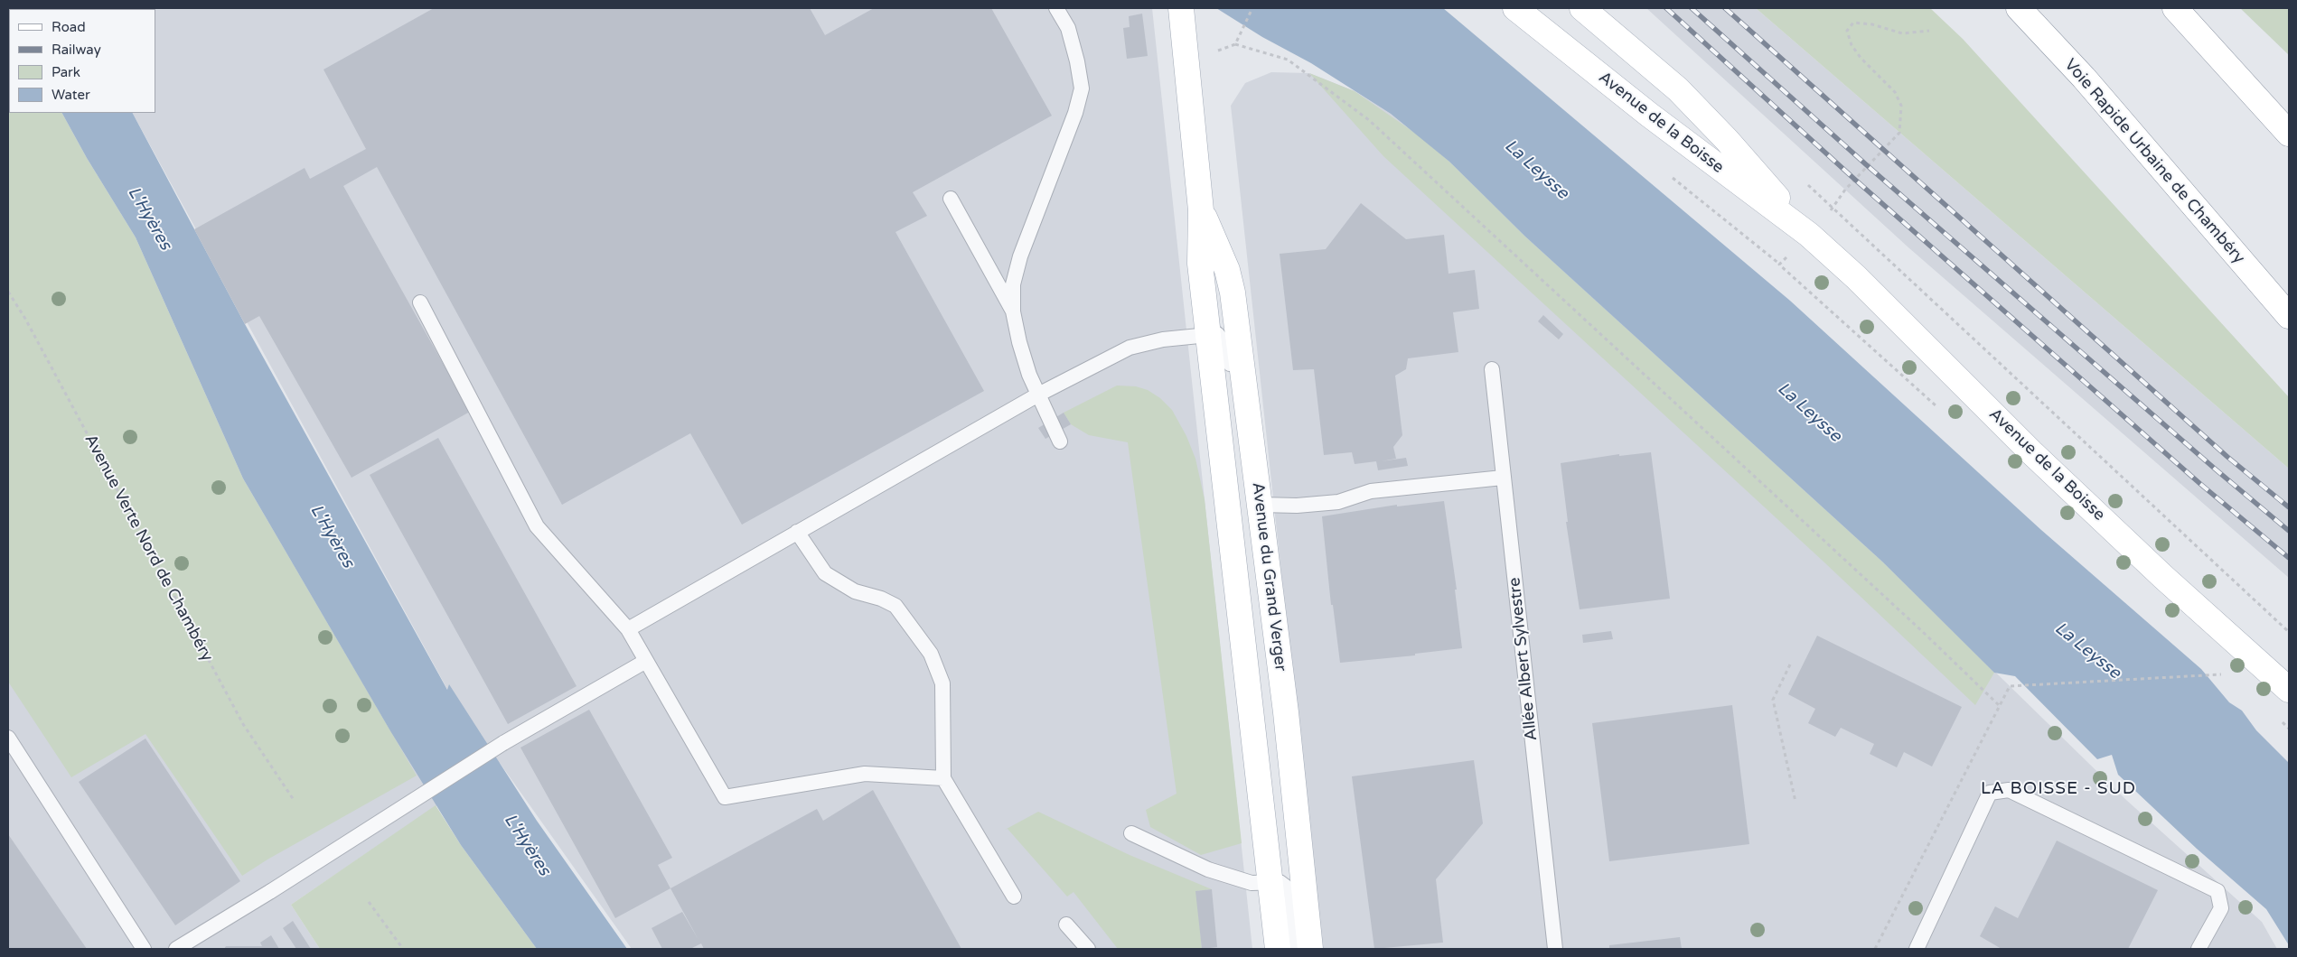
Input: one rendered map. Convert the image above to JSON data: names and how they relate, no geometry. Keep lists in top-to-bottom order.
{
  "streets": {
    "main road": ["Avenue de la Boisse", "Voie Rapide Urbaine de Chambéry", "Avenue du Grand Verger"],
    "lane": ["Allée Albert Sylvestre"],
    "path": ["Avenue Verte Nord de Chambéry"]
  },
  "districts": ["LA BOISSE - SUD"],
  "water": ["La Leysse", "L'Hyères"],
  "legend": [
    "Road",
    "Railway",
    "Park",
    "Water"
  ]
}
